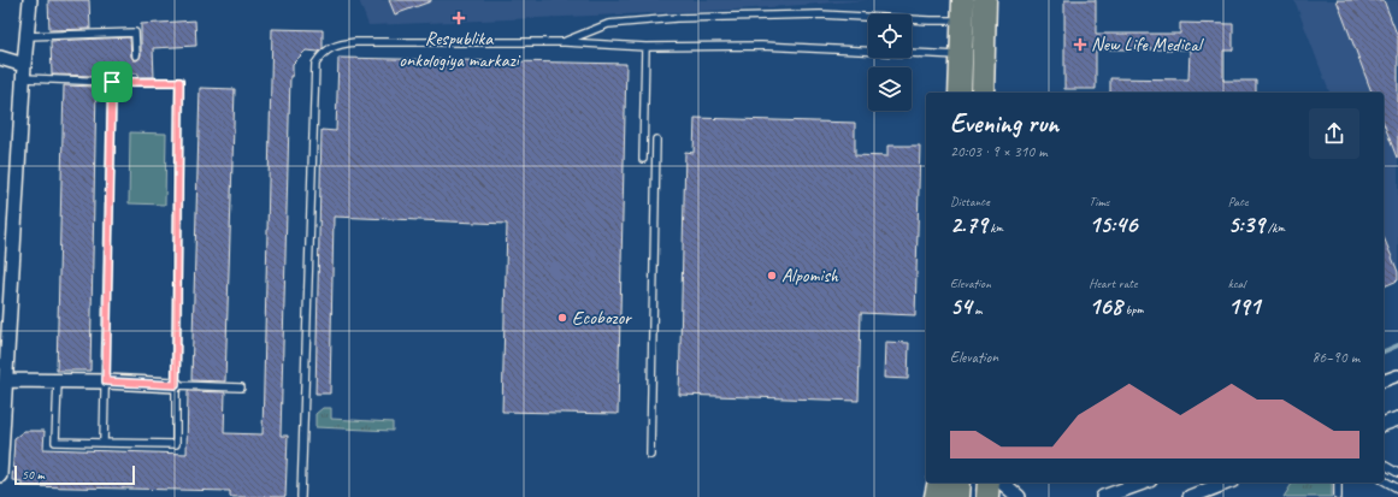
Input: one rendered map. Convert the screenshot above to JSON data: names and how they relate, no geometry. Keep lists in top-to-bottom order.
{
  "places": {
    "health": ["Respublika onkologiya markazi", "New Life Medical"],
    "other": ["Alpomish", "Ecobozor"]
  },
  "scale_bar": "50 m",
  "page": {
    "heading": ["Evening run", "20:03 · 9 × 310 m"],
    "stats": [
      ["Distance", "2.79 km"],
      ["Time", "15:46"],
      ["Pace", "5:39 /km"],
      ["Elevation", "54 m"],
      ["Heart rate", "168 bpm"],
      ["kcal", "191"]
    ],
    "chart": ["Elevation", "86–90 m"],
    "scale": "50 m"
  }
}
